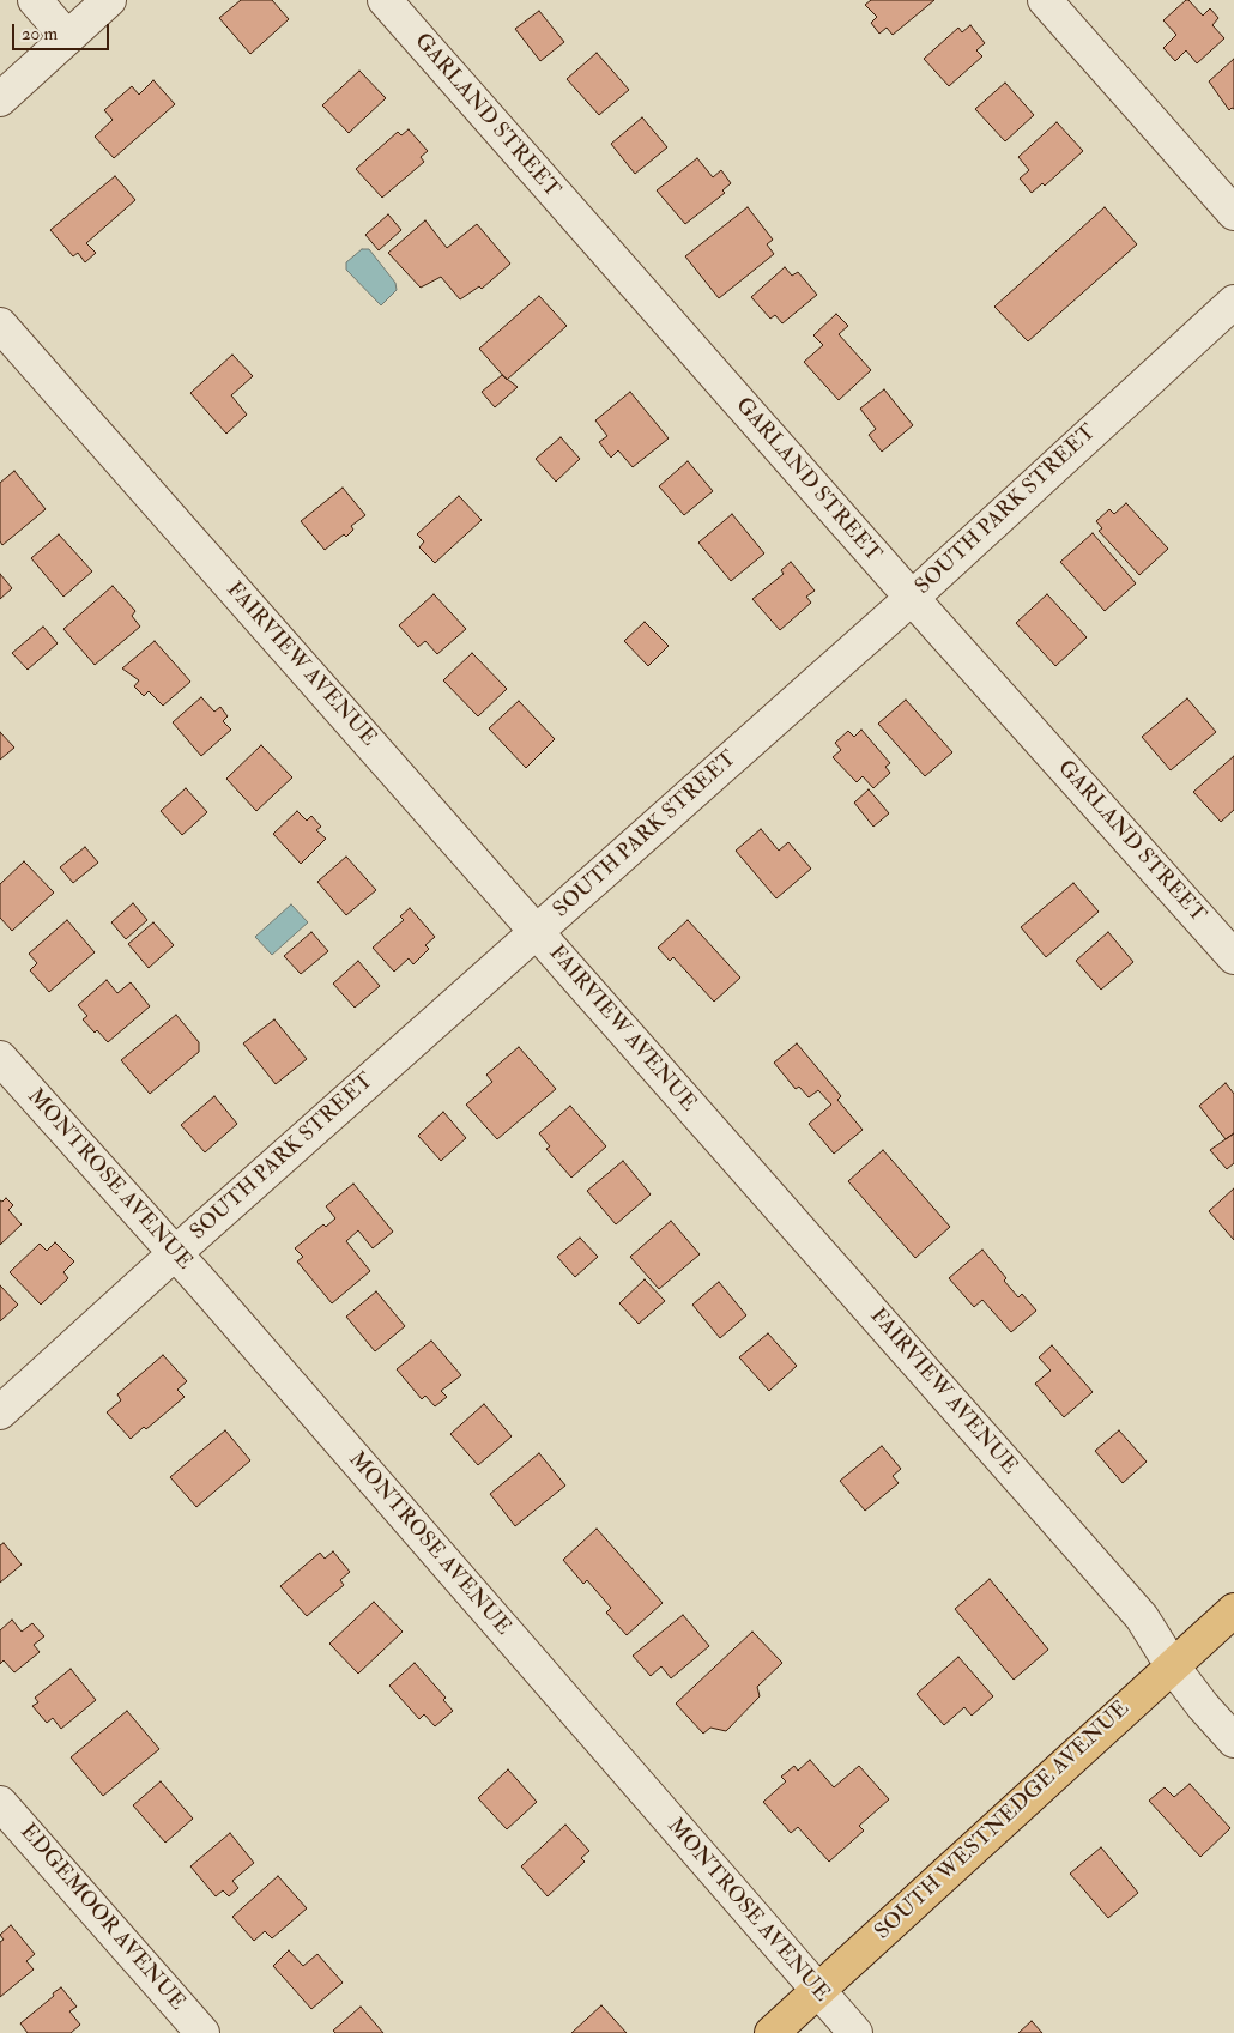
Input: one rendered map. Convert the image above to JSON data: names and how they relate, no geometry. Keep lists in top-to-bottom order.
{
  "streets": {
    "main road": ["SOUTH WESTNEDGE AVENUE"],
    "street": [
      "GARLAND STREET",
      "SOUTH PARK STREET",
      "FAIRVIEW AVENUE",
      "MONTROSE AVENUE",
      "EDGEMOOR AVENUE"
    ]
  },
  "crossings": [
    ["GARLAND STREET", "SOUTH PARK STREET"],
    ["SOUTH PARK STREET", "FAIRVIEW AVENUE"],
    ["SOUTH PARK STREET", "MONTROSE AVENUE"],
    ["FAIRVIEW AVENUE", "SOUTH WESTNEDGE AVENUE"],
    ["MONTROSE AVENUE", "SOUTH WESTNEDGE AVENUE"]
  ],
  "scale_bar": "20 m"
}
